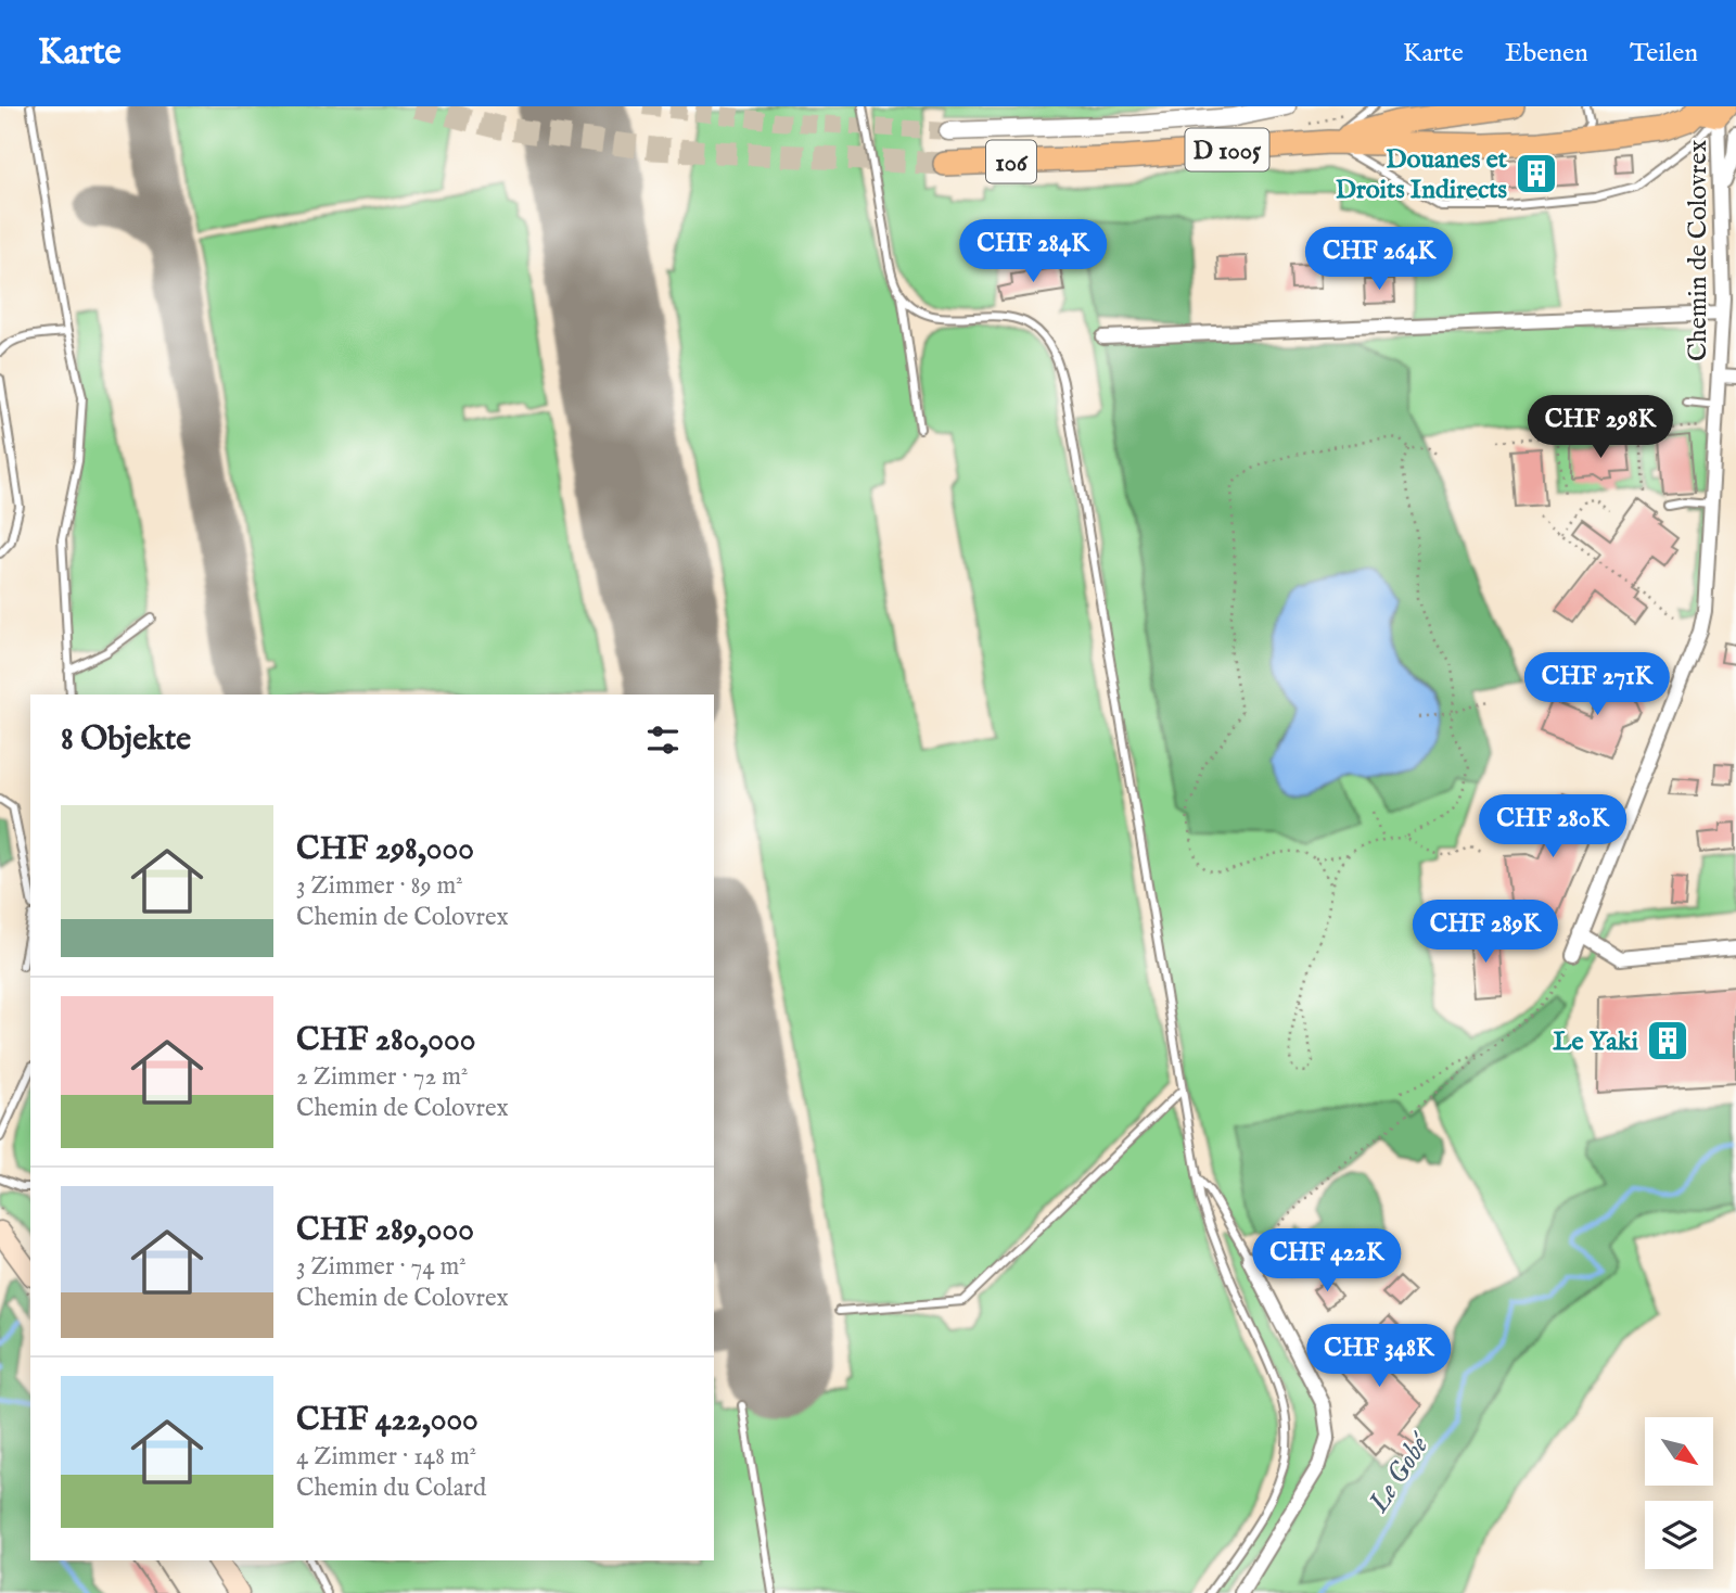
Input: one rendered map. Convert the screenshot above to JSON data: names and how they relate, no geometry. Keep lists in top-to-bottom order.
{
  "streets": {
    "main road": ["D 1005", "106"],
    "street": ["Chemin de Colovrex"]
  },
  "crossings": [
    ["D 1005", "106"],
    ["D 1005", "Chemin de Colovrex"]
  ],
  "water": ["Le Gobé"],
  "places": {
    "building": ["Douanes et Droits Indirects", "Le Yaki"]
  },
  "north": "bottom right",
  "page": {
    "header": "Karte",
    "nav": ["Karte", "Ebenen", "Teilen"],
    "price": [
      "CHF 284K",
      "CHF 264K",
      "CHF 298K",
      "CHF 271K",
      "CHF 280K",
      "CHF 289K",
      "CHF 422K",
      "CHF 348K"
    ],
    "heading": "8 Objekte",
    "list": [
      {
        "name": "CHF 298,000",
        "note": "3 Zimmer · 89 m² · Chemin de Colovrex"
      },
      {
        "name": "CHF 280,000",
        "note": "2 Zimmer · 72 m² · Chemin de Colovrex"
      },
      {
        "name": "CHF 289,000",
        "note": "3 Zimmer · 74 m² · Chemin de Colovrex"
      },
      {
        "name": "CHF 422,000",
        "note": "4 Zimmer · 148 m² · Chemin du Colard"
      }
    ]
  }
}
